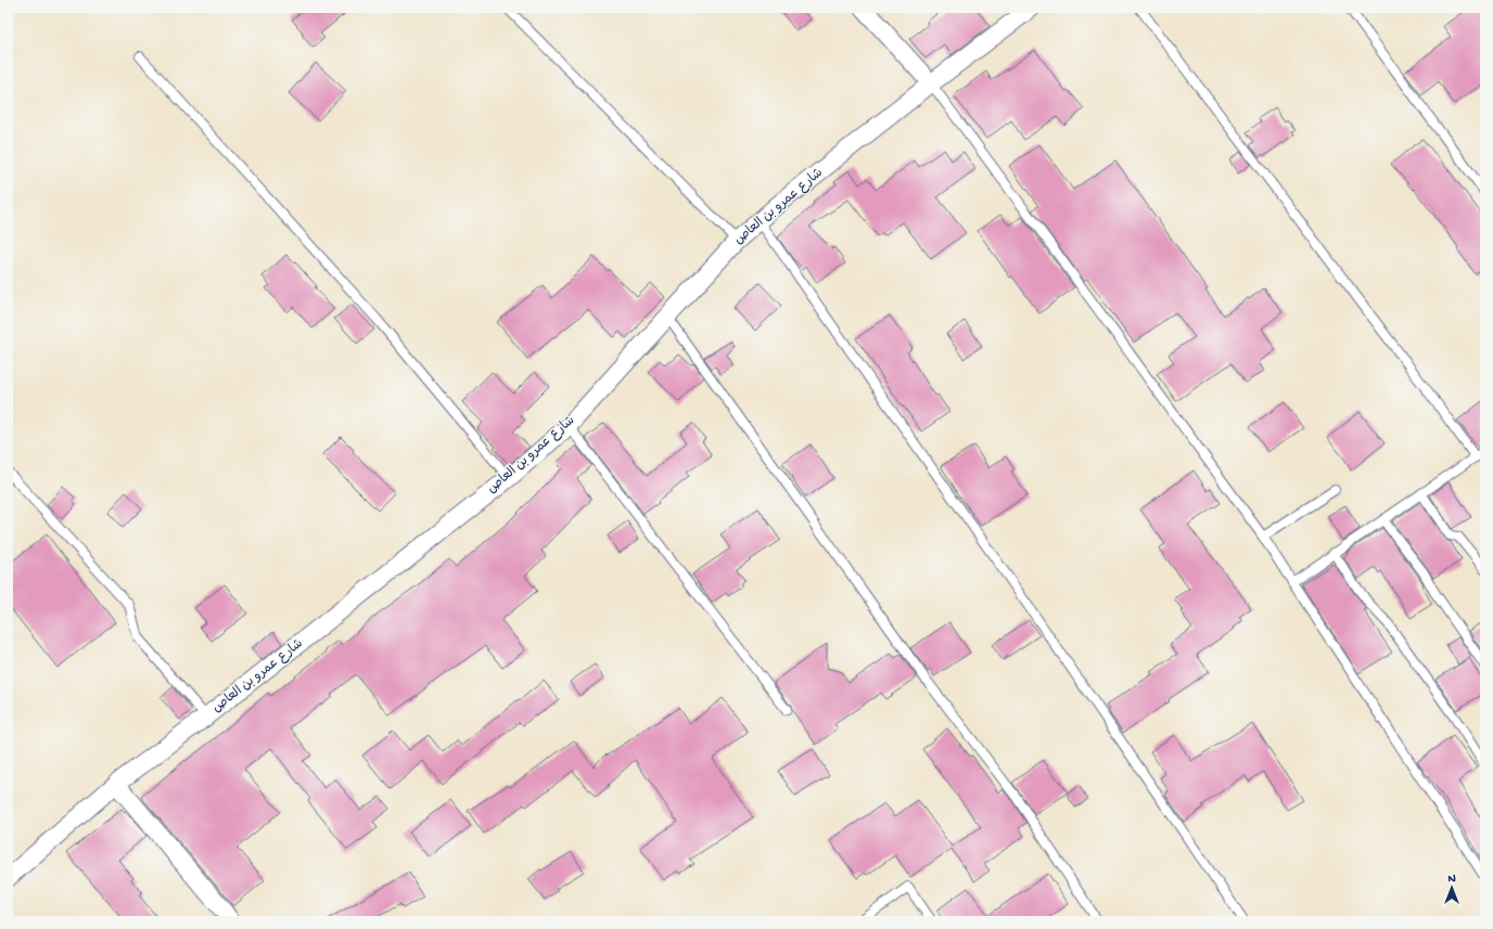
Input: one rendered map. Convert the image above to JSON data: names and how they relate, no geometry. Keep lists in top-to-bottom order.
{
  "streets": {
    "street": ["شارع عمرو بن العاص"]
  },
  "north": "top"
}
